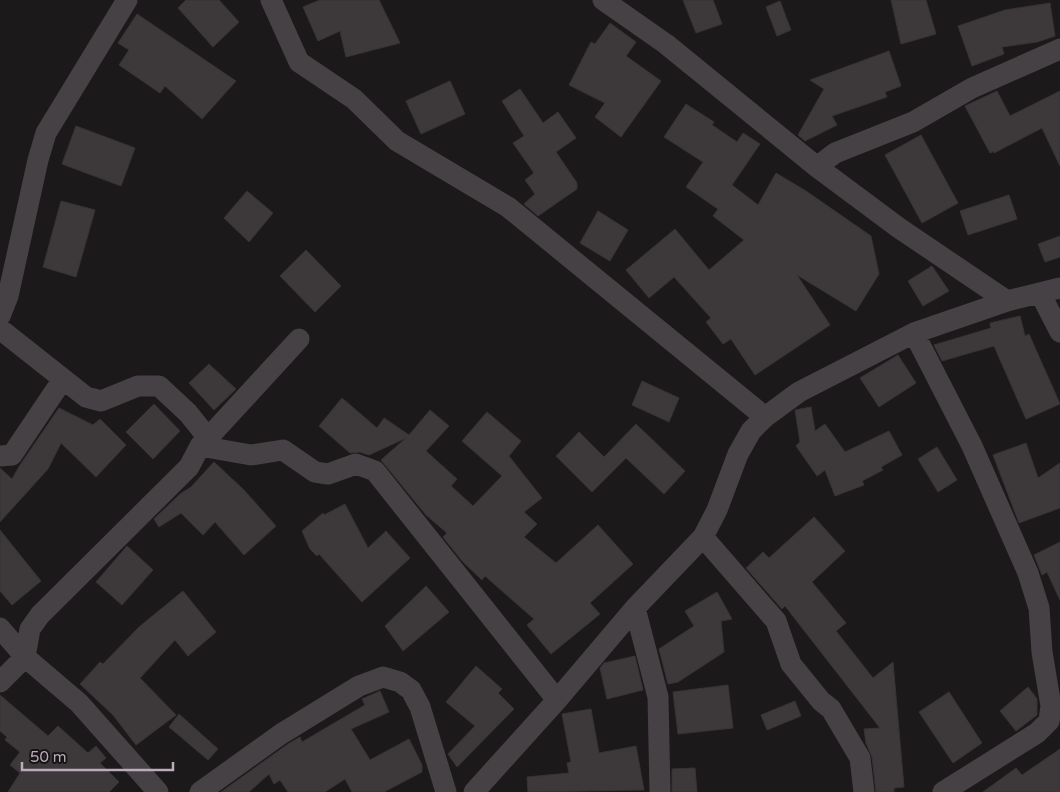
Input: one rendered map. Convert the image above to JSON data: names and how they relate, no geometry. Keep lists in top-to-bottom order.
{
  "scale_bar": "50 m"
}
